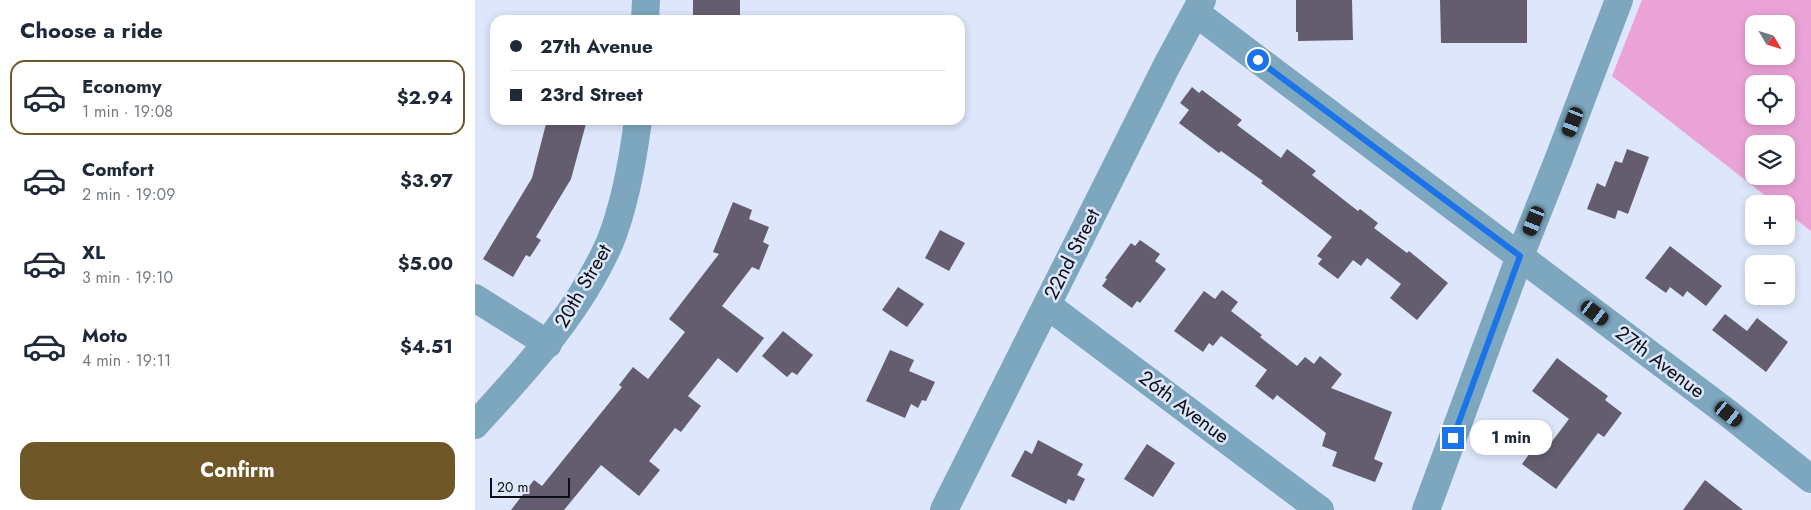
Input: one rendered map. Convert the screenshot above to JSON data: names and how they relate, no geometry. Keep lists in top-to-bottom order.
{
  "streets": {
    "street": [
      "22nd Street",
      "20th Street",
      "27th Avenue",
      "26th Avenue"
    ]
  },
  "crossings": [
    ["22nd Street", "27th Avenue"],
    ["22nd Street", "26th Avenue"]
  ],
  "scale_bar": "20 m",
  "north": "bottom right",
  "page": {
    "heading": "Choose a ride",
    "map_buttons": ["+", "−"],
    "banner": ["27th Avenue", "23rd Street"],
    "list": [
      {
        "name": "Economy",
        "note": "1 min · 19:08",
        "value": "$2.94"
      },
      {
        "name": "Comfort",
        "note": "2 min · 19:09",
        "value": "$3.97"
      },
      {
        "name": "XL",
        "note": "3 min · 19:10",
        "value": "$5.00"
      },
      {
        "name": "Moto",
        "note": "4 min · 19:11",
        "value": "$4.51"
      }
    ],
    "bubble": "1 min",
    "buttons": "Confirm",
    "scale": "20 m"
  }
}
